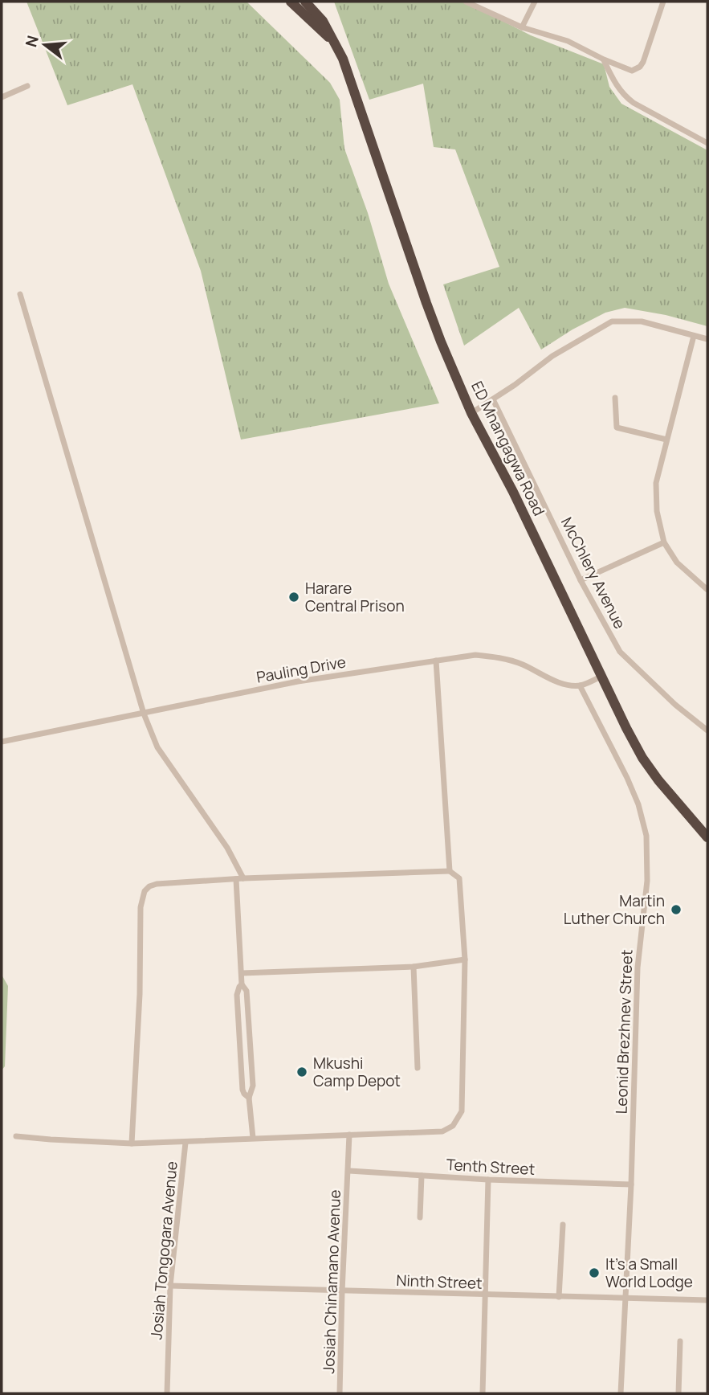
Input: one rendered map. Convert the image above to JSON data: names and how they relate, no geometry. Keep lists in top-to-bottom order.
{
  "streets": {
    "highway": ["ED Mnangagwa Road"],
    "street": [
      "McChlery Avenue",
      "Pauling Drive",
      "Leonid Brezhnev Street",
      "Tenth Street",
      "Josiah Tongogara Avenue",
      "Josiah Chinamano Avenue",
      "Ninth Street"
    ]
  },
  "crossings": [
    ["Pauling Drive", "Leonid Brezhnev Street"],
    ["Leonid Brezhnev Street", "Tenth Street"],
    ["Leonid Brezhnev Street", "Ninth Street"],
    ["Tenth Street", "Josiah Chinamano Avenue"],
    ["Josiah Tongogara Avenue", "Ninth Street"],
    ["Josiah Chinamano Avenue", "Ninth Street"]
  ],
  "places": [
    "Harare Central Prison",
    "Martin Luther Church",
    "Mkushi Camp Depot",
    "It's a Small World Lodge"
  ],
  "north": "left"
}
